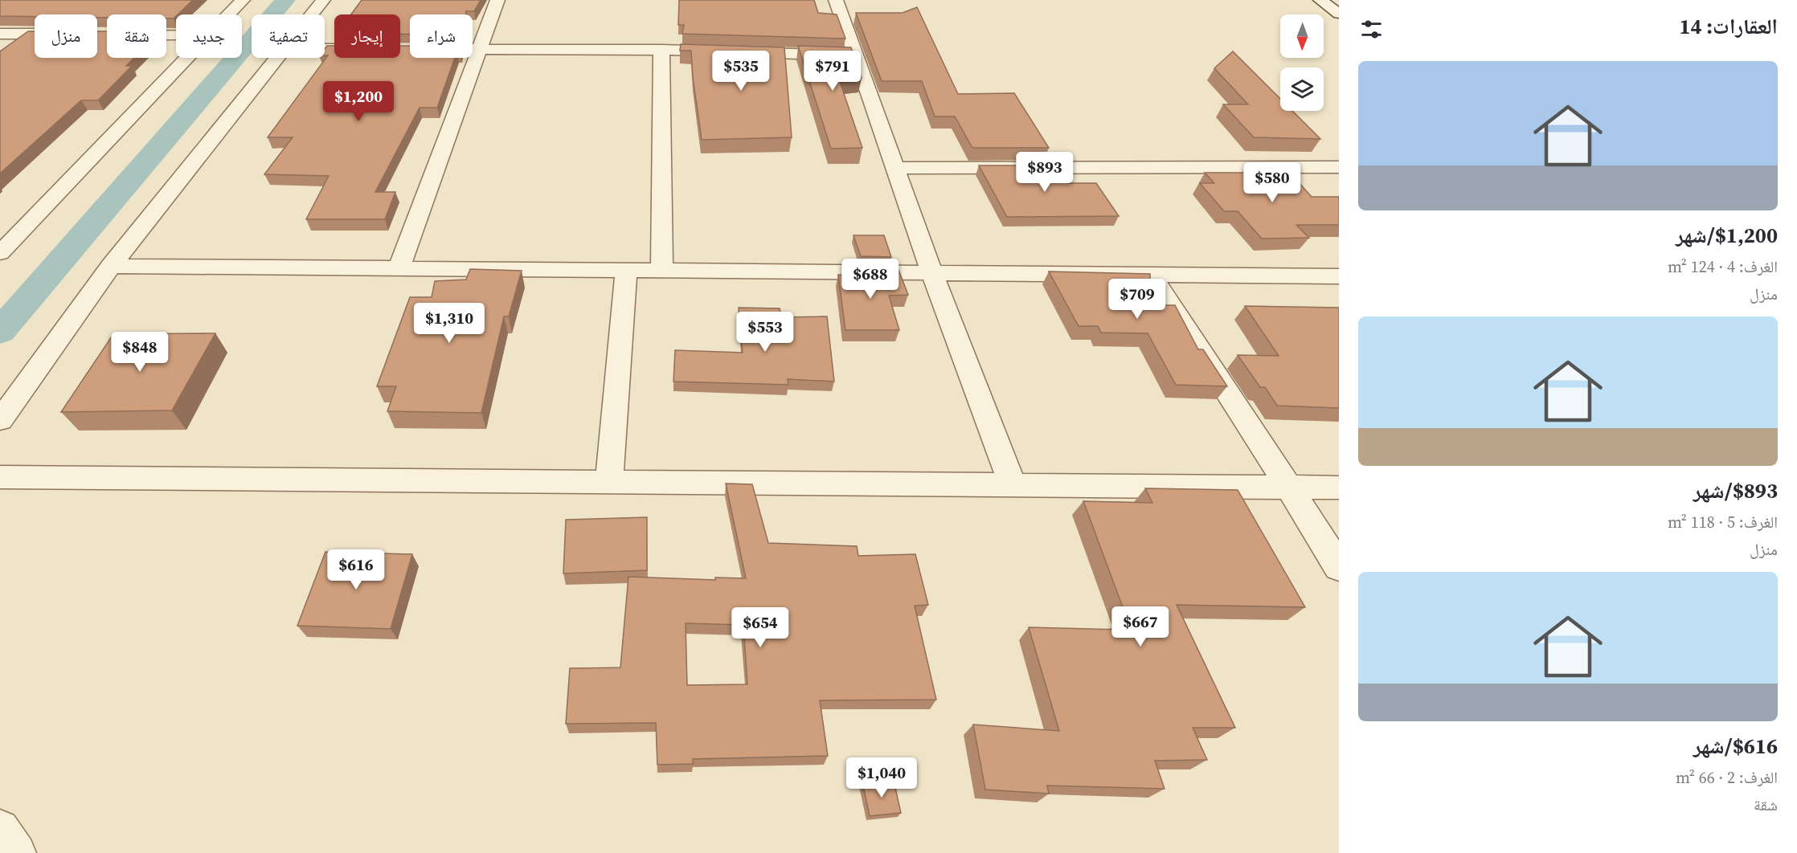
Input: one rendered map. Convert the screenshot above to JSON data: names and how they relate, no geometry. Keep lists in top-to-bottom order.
{
  "north": "bottom",
  "page": {
    "heading": "العقارات: 14",
    "chip": [
      "شراء",
      "إيجار",
      "تصفية",
      "جديد",
      "شقة",
      "منزل"
    ],
    "price": [
      "$535",
      "$791",
      "$1,200",
      "$893",
      "$580",
      "$688",
      "$709",
      "$1,310",
      "$553",
      "$848",
      "$616",
      "$667",
      "$654",
      "$1,040"
    ],
    "list": [
      {
        "name": "$1,200/شهر",
        "note": "الغرف: 4 · 124 m² · منزل"
      },
      {
        "name": "$893/شهر",
        "note": "الغرف: 5 · 118 m² · منزل"
      },
      {
        "name": "$616/شهر",
        "note": "الغرف: 2 · 66 m² · شقة"
      }
    ]
  }
}
